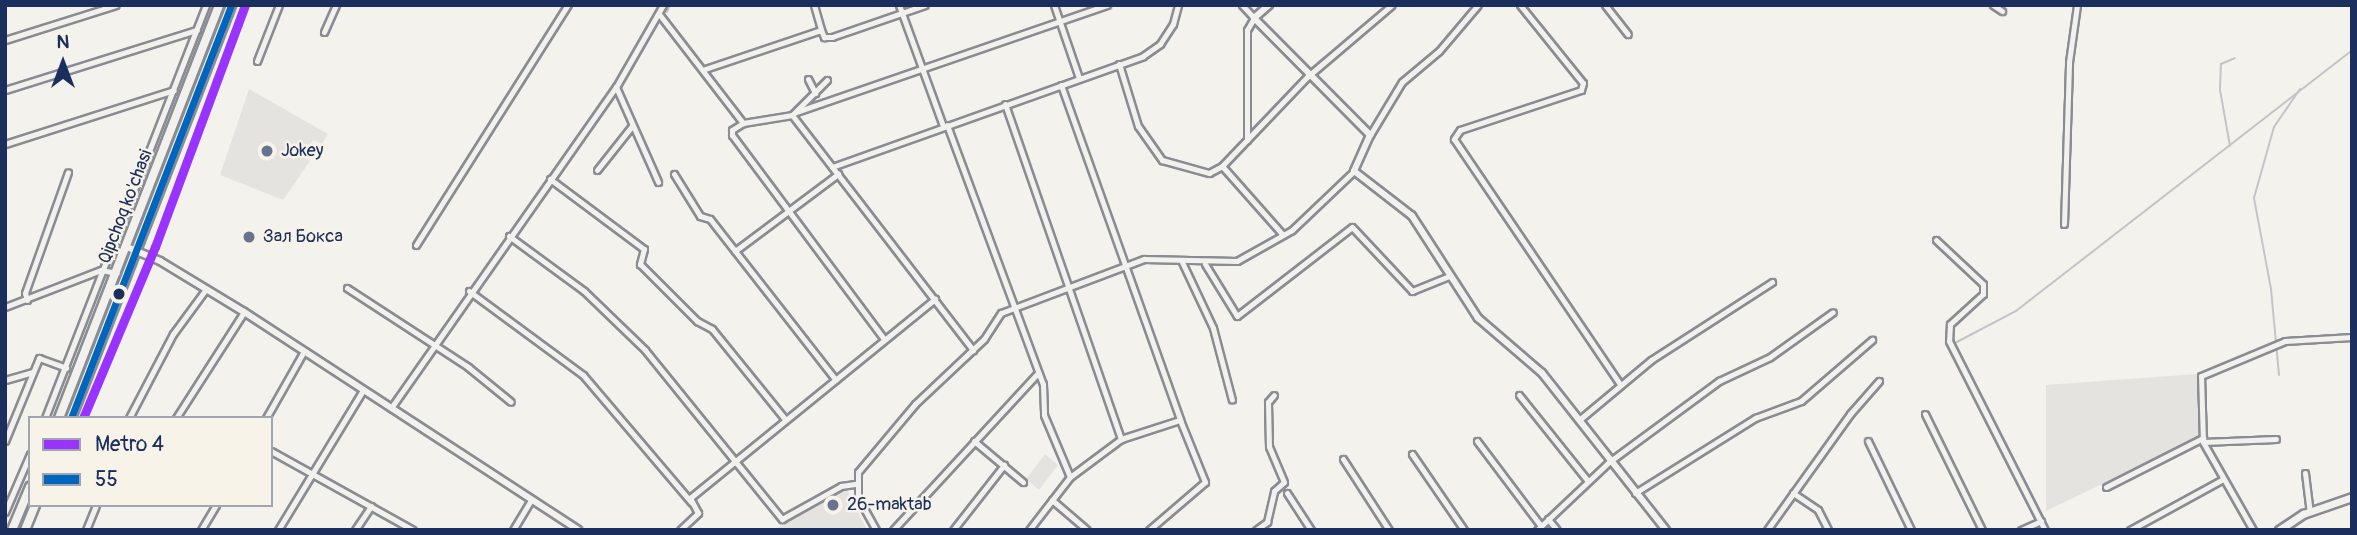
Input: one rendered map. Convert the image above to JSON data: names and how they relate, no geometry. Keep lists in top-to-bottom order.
{
  "streets": {
    "main road": ["Qipchoq ko'chasi"]
  },
  "places": ["Jokey", "Зал Бокса", "26-maktab"],
  "lines": ["metro line 4", "transit line 55"],
  "legend": ["Metro 4", "55"],
  "north": "top"
}
